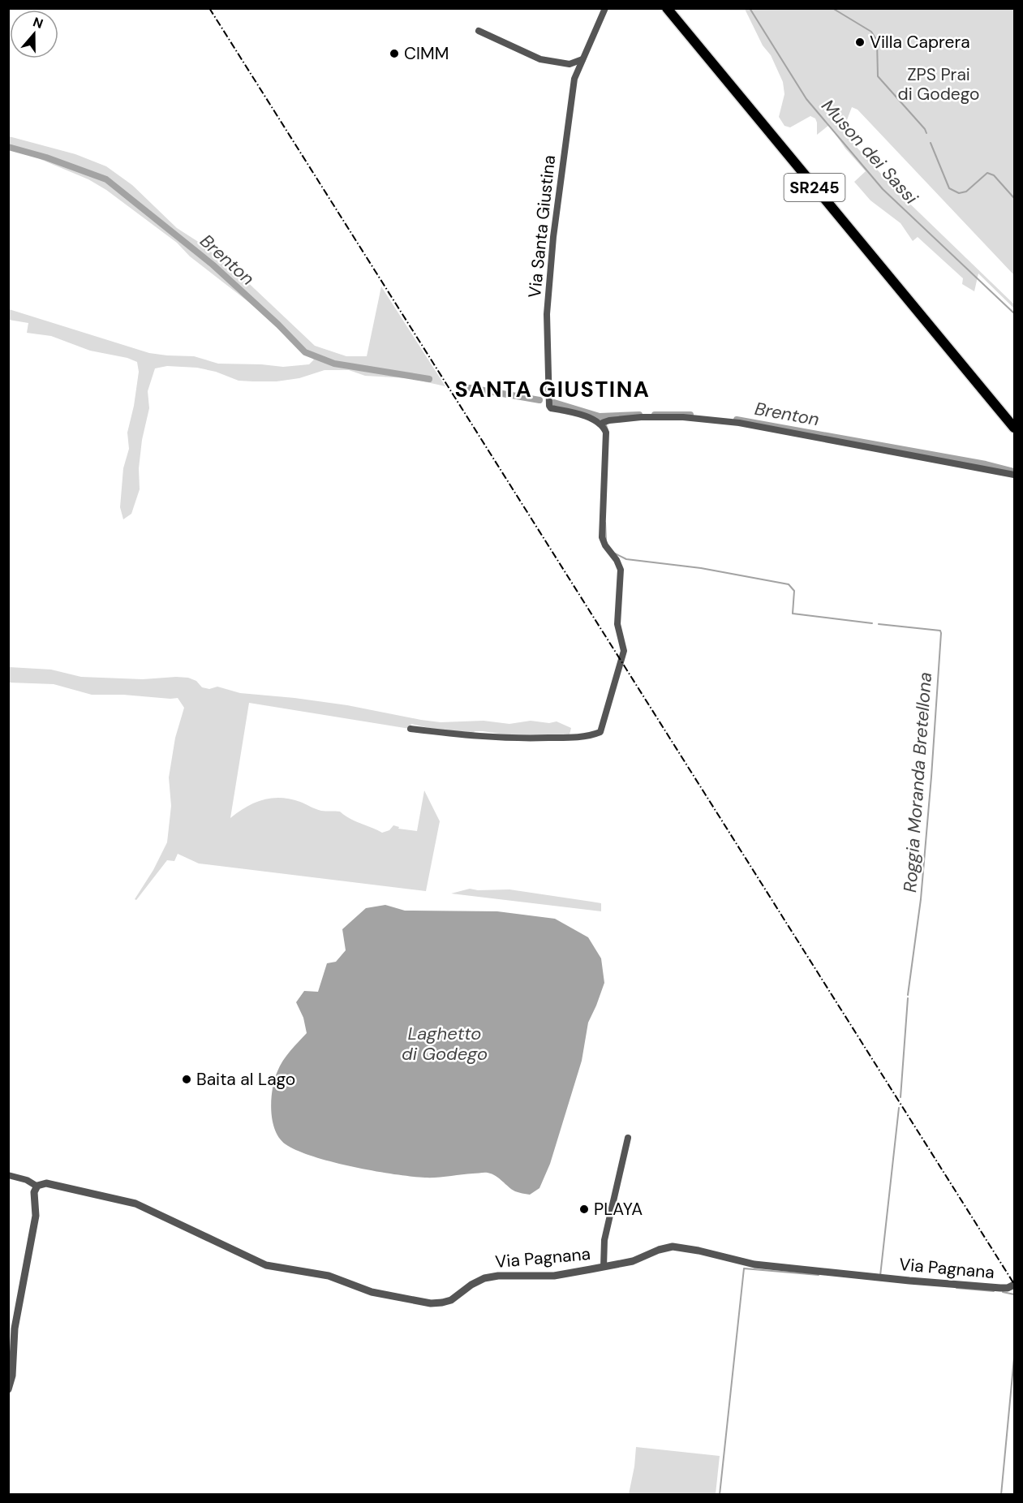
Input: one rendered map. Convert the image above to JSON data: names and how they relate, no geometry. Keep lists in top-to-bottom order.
{
  "streets": {
    "main road": ["SR245"],
    "street": ["Via Santa Giustina", "Via Pagnana"]
  },
  "districts": ["SANTA GIUSTINA"],
  "water": [
    "Muson dei Sassi",
    "Brenton",
    "Roggia Moranda Bretellona",
    "Laghetto di Godego"
  ],
  "parks": ["ZPS Prai di Godego"],
  "places": [
    "Villa Caprera",
    "CIMM",
    "Baita al Lago",
    "PLAYA"
  ],
  "north": "top"
}
